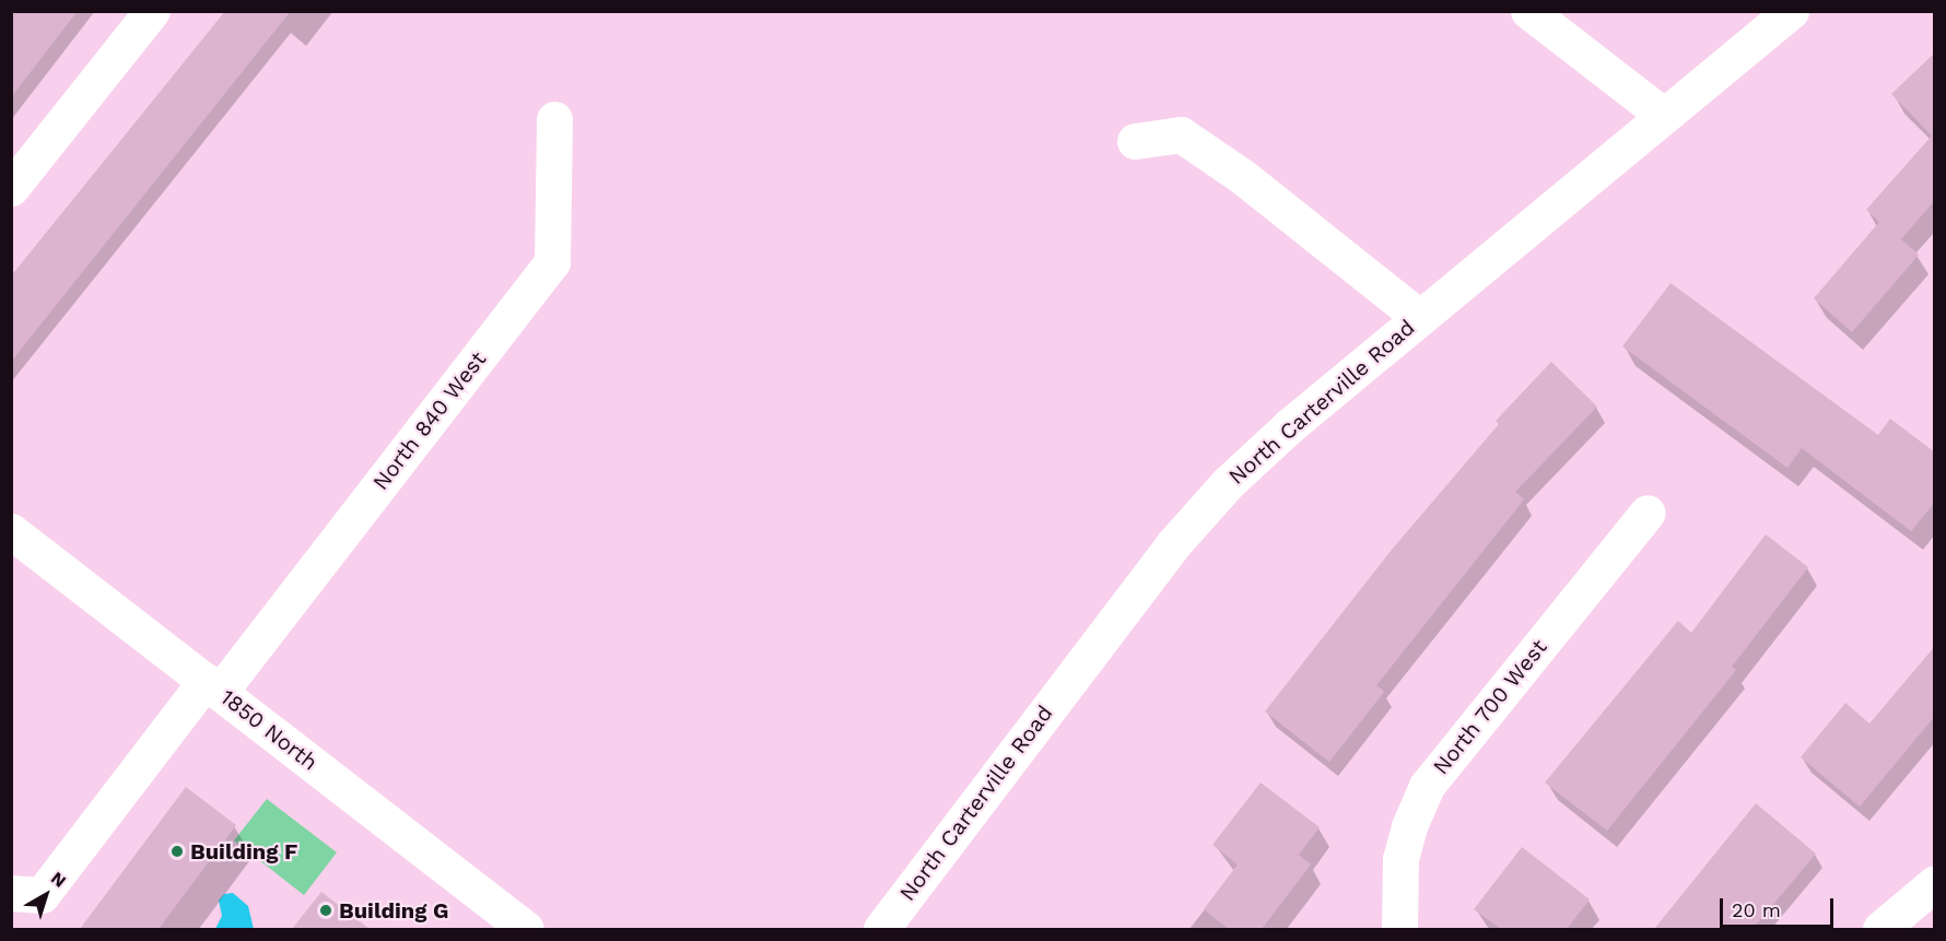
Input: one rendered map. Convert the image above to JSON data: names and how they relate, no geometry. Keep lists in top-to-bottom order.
{
  "streets": {
    "street": [
      "North Carterville Road",
      "North 840 West",
      "North 700 West",
      "1850 North"
    ]
  },
  "crossings": [
    ["North 840 West", "1850 North"]
  ],
  "places": ["Building F", "Building G"],
  "scale_bar": "20 m",
  "north": "top right"
}
